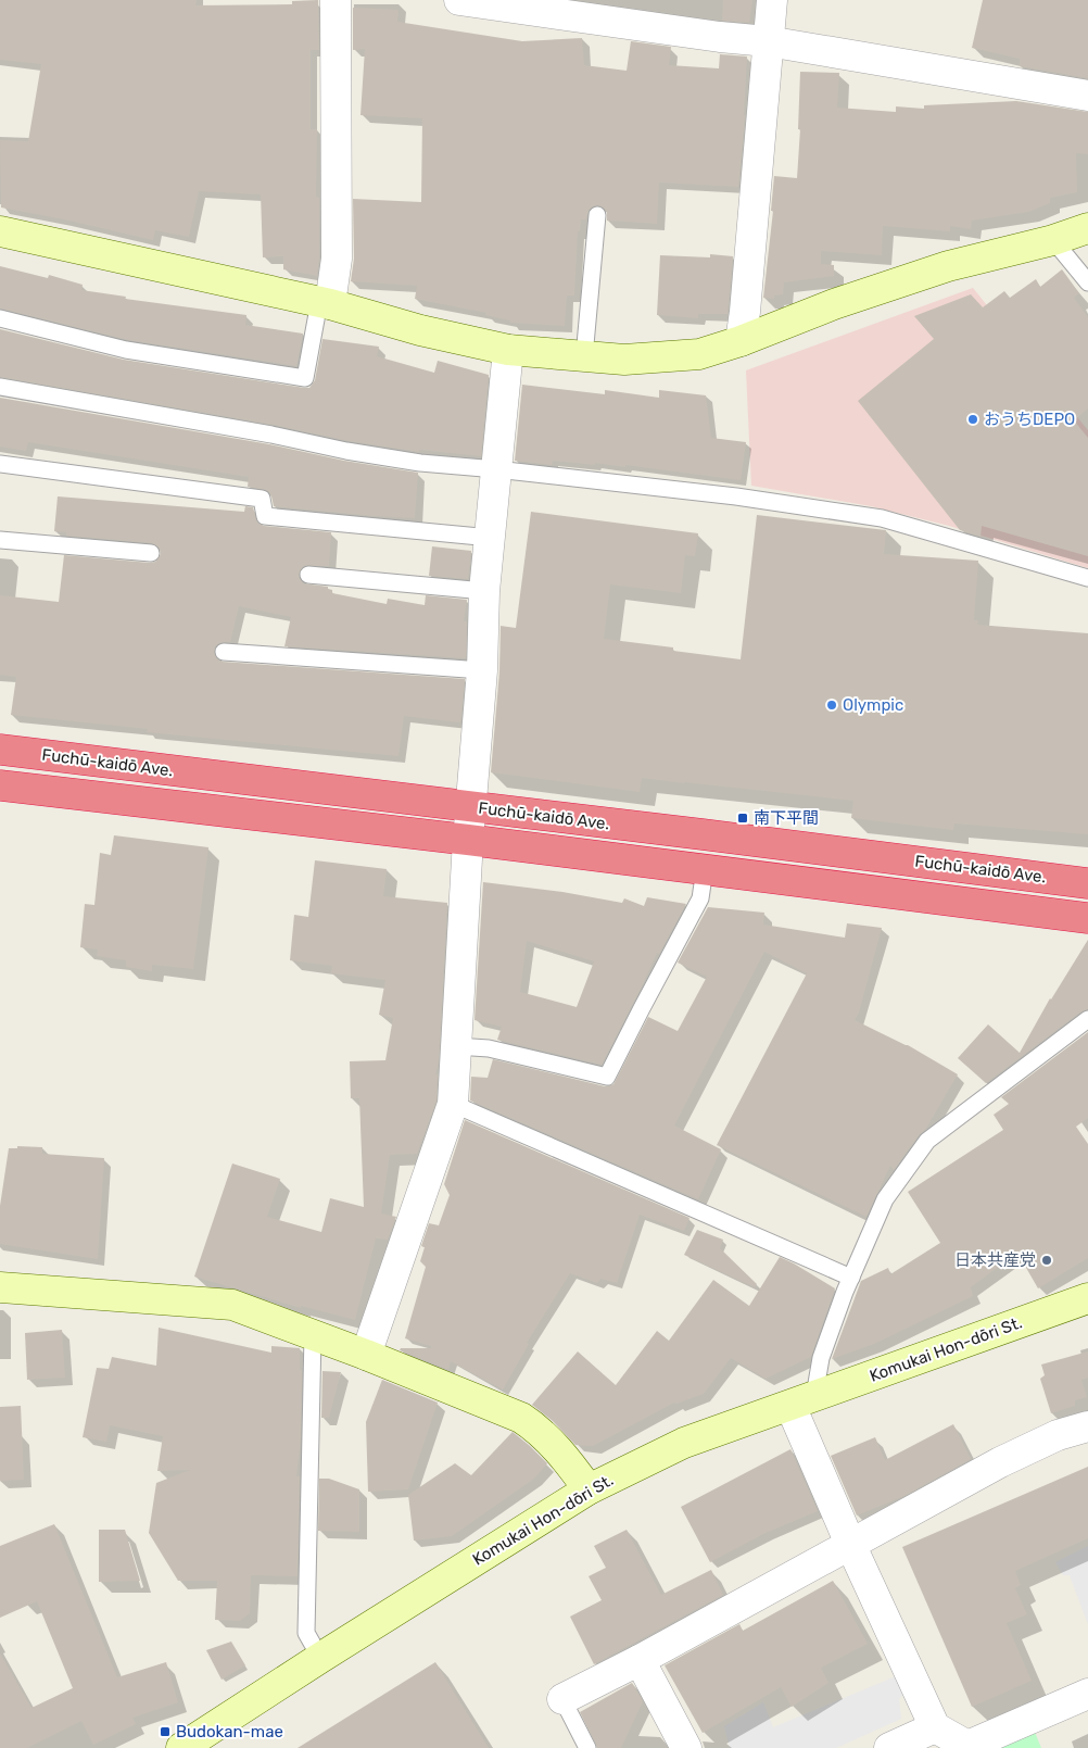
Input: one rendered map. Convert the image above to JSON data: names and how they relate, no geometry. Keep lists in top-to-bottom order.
{
  "streets": {
    "highway": ["Fuchū-kaidō Ave."],
    "street": ["Komukai Hon-dōri St."]
  },
  "places": {
    "other": ["おうちDEPO", "Olympic", "日本共産党"],
    "transit": ["南下平間", "Budokan-mae"]
  }
}
